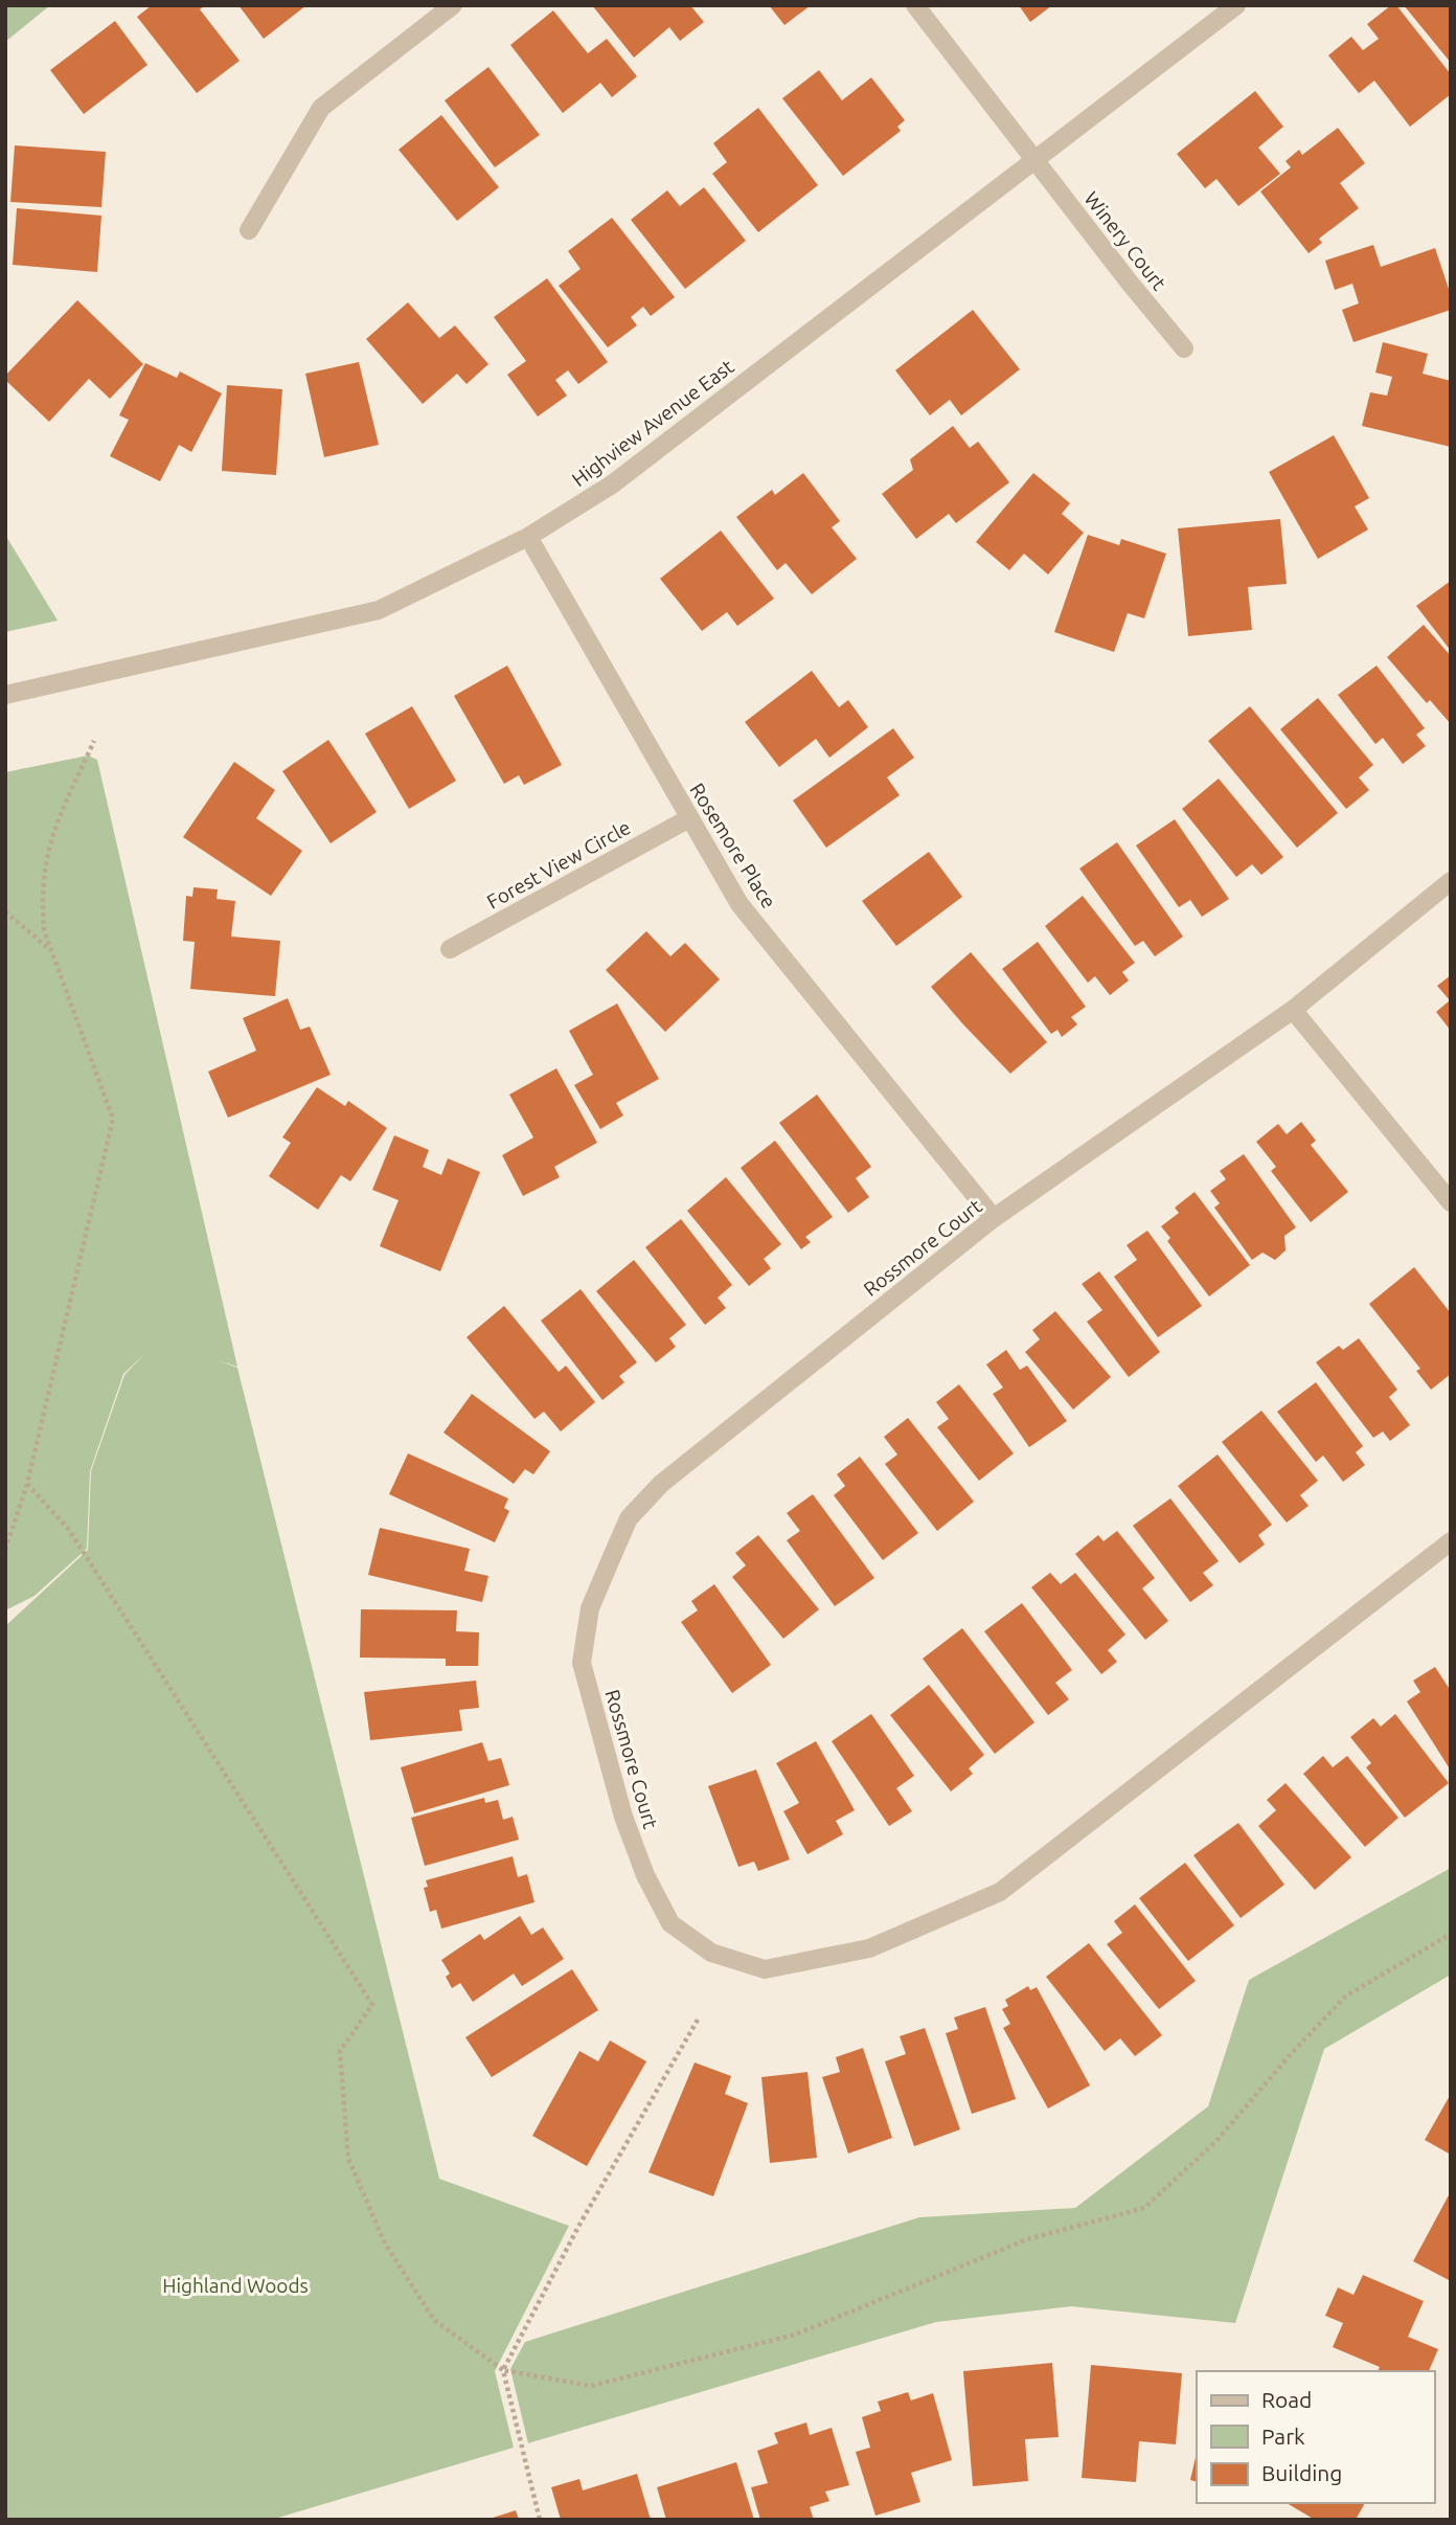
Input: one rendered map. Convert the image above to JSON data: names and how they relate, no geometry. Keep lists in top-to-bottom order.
{
  "streets": {
    "street": [
      "Winery Court",
      "Highview Avenue East",
      "Rosemore Place",
      "Forest View Circle",
      "Rossmore Court"
    ]
  },
  "crossings": [
    ["Winery Court", "Highview Avenue East"],
    ["Highview Avenue East", "Rosemore Place"],
    ["Rosemore Place", "Forest View Circle"],
    ["Rosemore Place", "Rossmore Court"]
  ],
  "parks": ["Highland Woods"],
  "legend": ["Road", "Park", "Building"]
}
